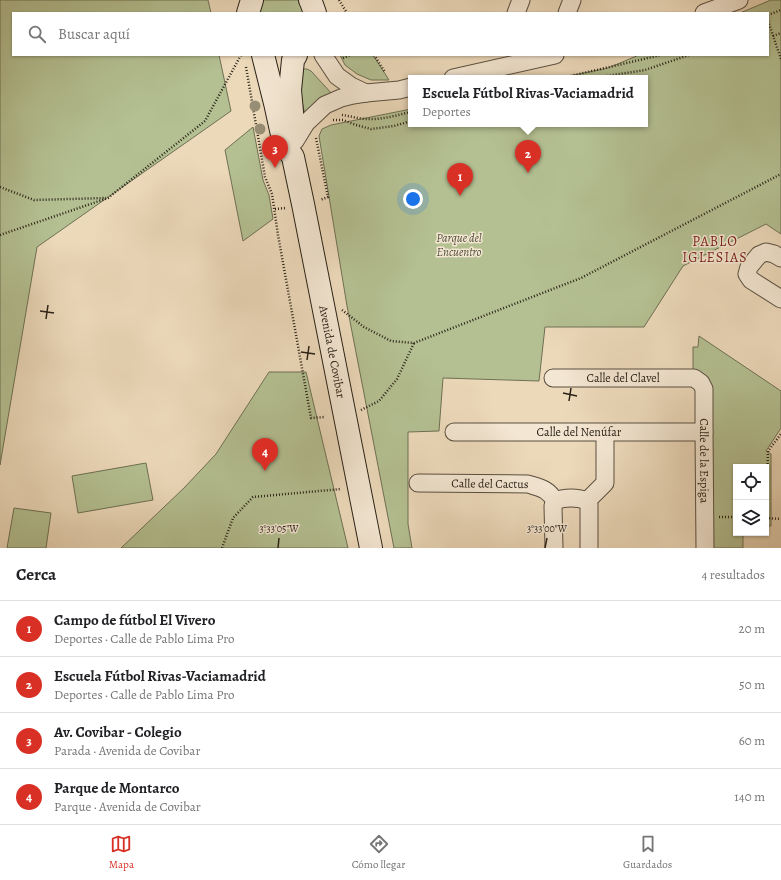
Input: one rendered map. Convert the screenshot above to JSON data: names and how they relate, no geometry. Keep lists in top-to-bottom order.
{
  "streets": {
    "street": [
      "Avenida de Covibar",
      "Calle del Clavel",
      "Calle del Nenúfar",
      "Calle de la Espiga",
      "Calle del Cactus"
    ]
  },
  "crossings": [
    ["Calle del Clavel", "Calle de la Espiga"],
    ["Calle del Nenúfar", "Calle de la Espiga"]
  ],
  "districts": ["PABLO IGLESIAS"],
  "parks": ["Parque del Encuentro"],
  "page": {
    "search": "Buscar aquí",
    "popup": ["Escuela Fútbol Rivas-Vaciamadrid", "Deportes"],
    "pins": [
      "3",
      "2",
      "1",
      "4"
    ],
    "heading": ["Cerca", "4 resultados"],
    "list": [
      {
        "mark": "1",
        "name": "Campo de fútbol El Vivero",
        "note": "Deportes · Calle de Pablo Lima Pro",
        "value": "20 m"
      },
      {
        "mark": "2",
        "name": "Escuela Fútbol Rivas-Vaciamadrid",
        "note": "Deportes · Calle de Pablo Lima Pro",
        "value": "50 m"
      },
      {
        "mark": "3",
        "name": "Av. Covibar - Colegio",
        "note": "Parada · Avenida de Covibar",
        "value": "60 m"
      },
      {
        "mark": "4",
        "name": "Parque de Montarco",
        "note": "Parque · Avenida de Covibar",
        "value": "140 m"
      }
    ],
    "nav": ["Mapa", "Cómo llegar", "Guardados"]
  },
  "coordinates": ["3°33'05\"W", "3°33'00\"W"]
}
